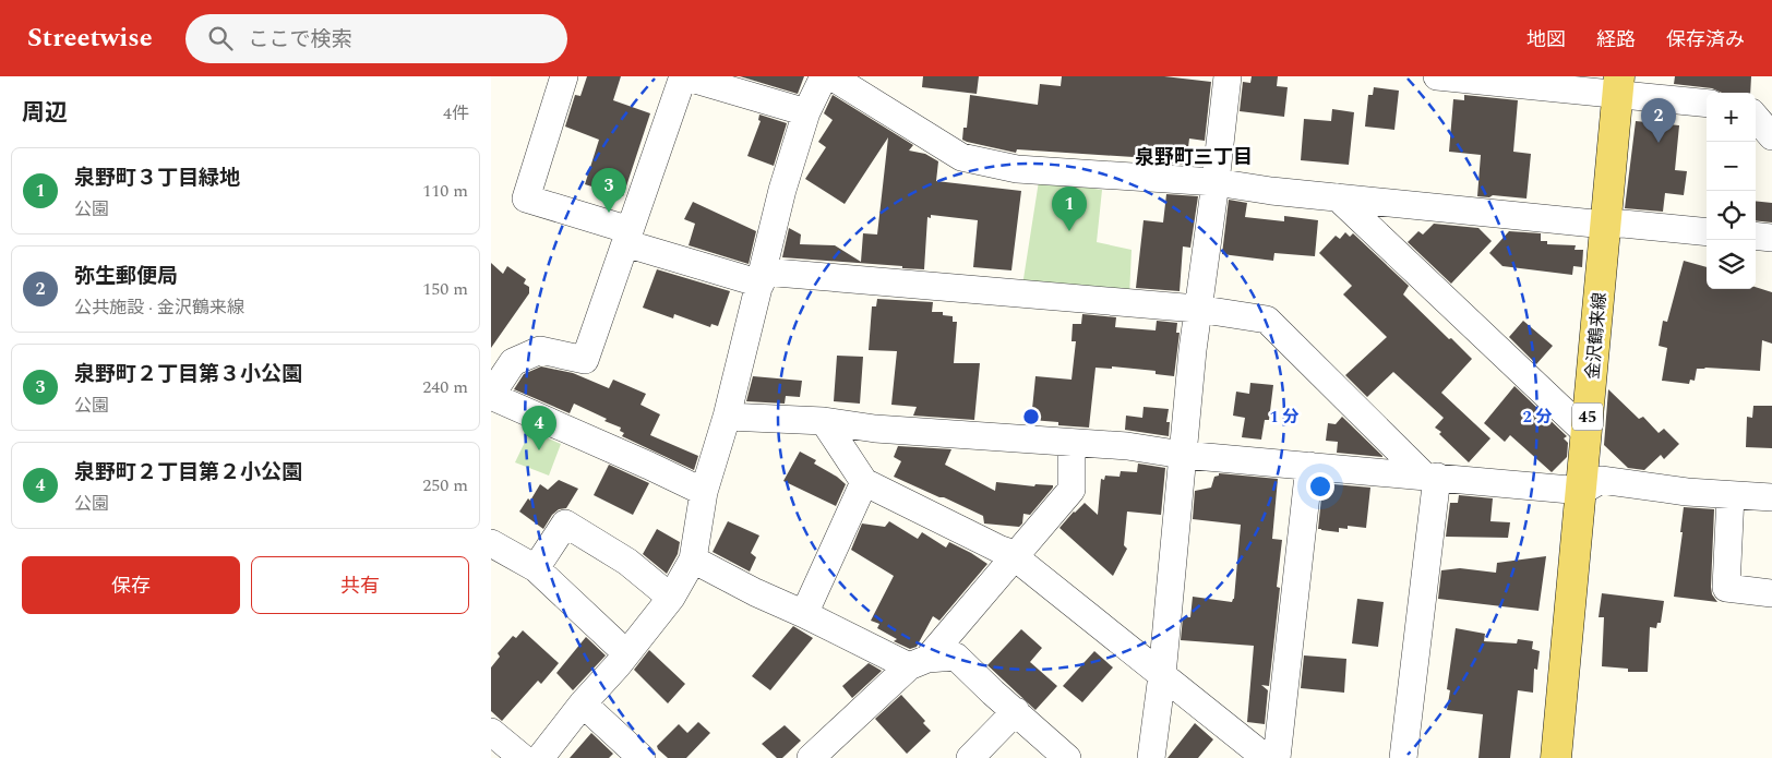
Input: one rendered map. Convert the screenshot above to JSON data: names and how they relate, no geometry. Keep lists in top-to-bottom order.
{
  "streets": {
    "main road": ["金沢鶴来線", "45"]
  },
  "districts": ["泉野町三丁目"],
  "page": {
    "header": "Streetwise",
    "search": "ここで検索",
    "nav": ["地図", "経路", "保存済み"],
    "heading": ["周辺", "4件"],
    "map_buttons": ["+", "−"],
    "pins": [
      "2",
      "3",
      "1",
      "4"
    ],
    "list": [
      {
        "mark": "1",
        "name": "泉野町３丁目緑地",
        "note": "公園",
        "value": "110 m"
      },
      {
        "mark": "2",
        "name": "弥生郵便局",
        "note": "公共施設 · 金沢鶴来線",
        "value": "150 m"
      },
      {
        "mark": "3",
        "name": "泉野町２丁目第３小公園",
        "note": "公園",
        "value": "240 m"
      },
      {
        "mark": "4",
        "name": "泉野町２丁目第２小公園",
        "note": "公園",
        "value": "250 m"
      }
    ],
    "buttons": ["保存", "共有"]
  },
  "rings": ["1 分", "2 分"]
}
